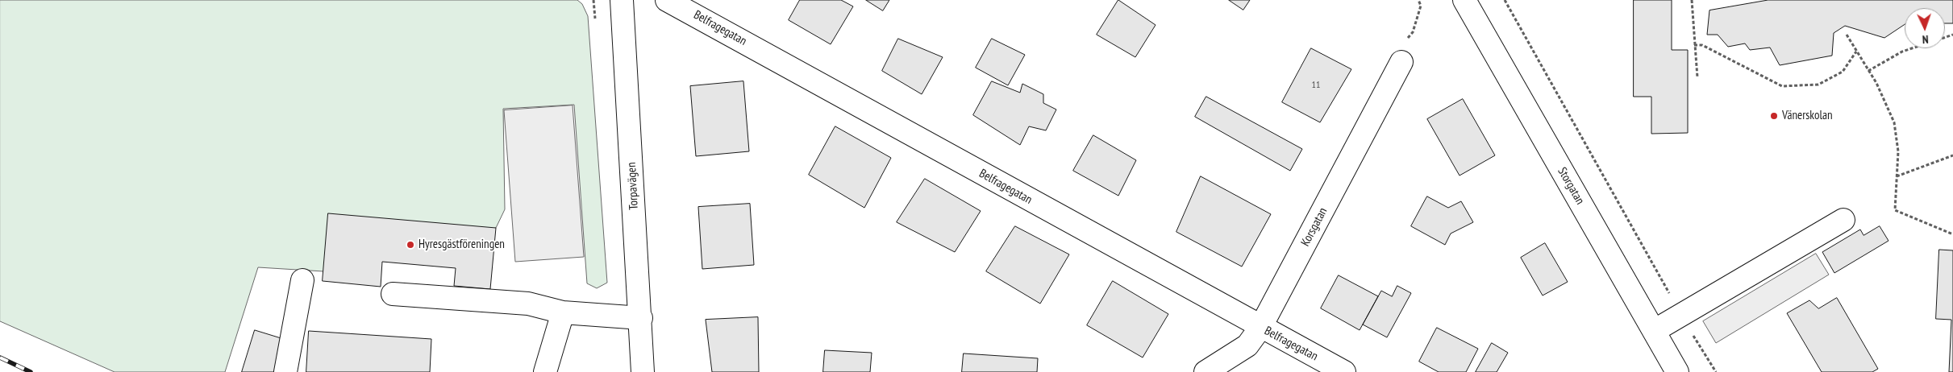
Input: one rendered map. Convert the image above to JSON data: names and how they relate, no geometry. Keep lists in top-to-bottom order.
{
  "streets": {
    "street": [
      "Belfragegatan",
      "Torpavägen",
      "Storgatan",
      "Korsgatan"
    ]
  },
  "crossings": [
    ["Belfragegatan", "Korsgatan"]
  ],
  "places": ["Vänerskolan", "Hyresgästföreningen"],
  "house_numbers": ["11"],
  "north": "bottom"
}
